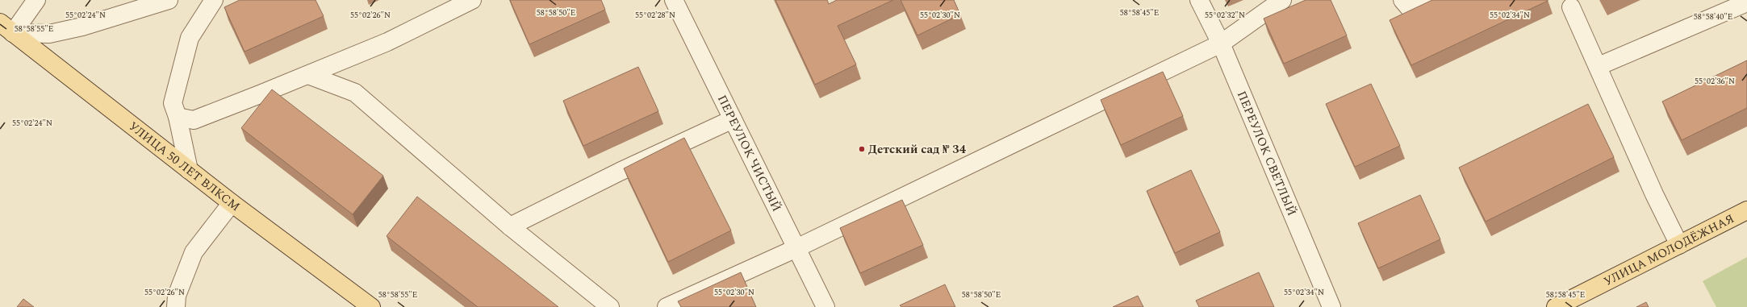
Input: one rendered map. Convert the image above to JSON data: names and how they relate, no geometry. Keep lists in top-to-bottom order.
{
  "streets": {
    "main road": ["УЛИЦА 50 ЛЕТ ВЛКСМ", "УЛИЦА МОЛОДЁЖНАЯ"],
    "street": ["ПЕРЕУЛОК ЧИСТЫЙ", "ПЕРЕУЛОК СВЕТЛЫЙ"]
  },
  "places": ["Детский сад № 34"],
  "coordinates": [
    "58°58'50\"E",
    "58°58'45\"E",
    "55°02'24\"N",
    "55°02'26\"N",
    "55°02'28\"N",
    "55°02'30\"N",
    "55°02'32\"N",
    "55°02'34\"N",
    "58°58'40\"E",
    "58°58'55\"E",
    "55°02'36\"N"
  ]
}
